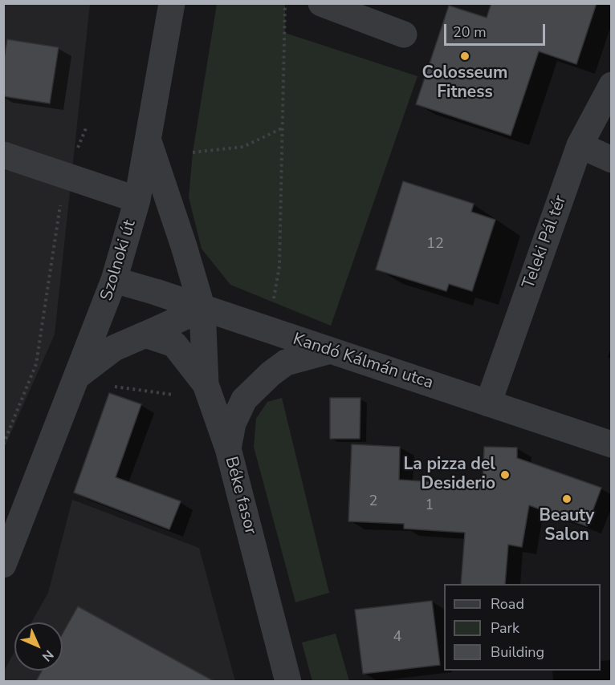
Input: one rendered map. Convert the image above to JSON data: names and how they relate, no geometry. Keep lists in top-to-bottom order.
{
  "streets": {
    "street": [
      "Teleki Pál tér",
      "Szolnoki út",
      "Kandó Kálmán utca",
      "Béke fasor"
    ]
  },
  "crossings": [
    ["Teleki Pál tér", "Kandó Kálmán utca"],
    ["Szolnoki út", "Kandó Kálmán utca"],
    ["Szolnoki út", "Béke fasor"],
    ["Kandó Kálmán utca", "Béke fasor"]
  ],
  "places": ["Colosseum Fitness", "La pizza del Desiderio", "Beauty Salon"],
  "house_numbers": [
    "12",
    "2",
    "1",
    "4"
  ],
  "legend": ["Road", "Park", "Building"],
  "scale_bar": "20 m",
  "north": "bottom right"
}
